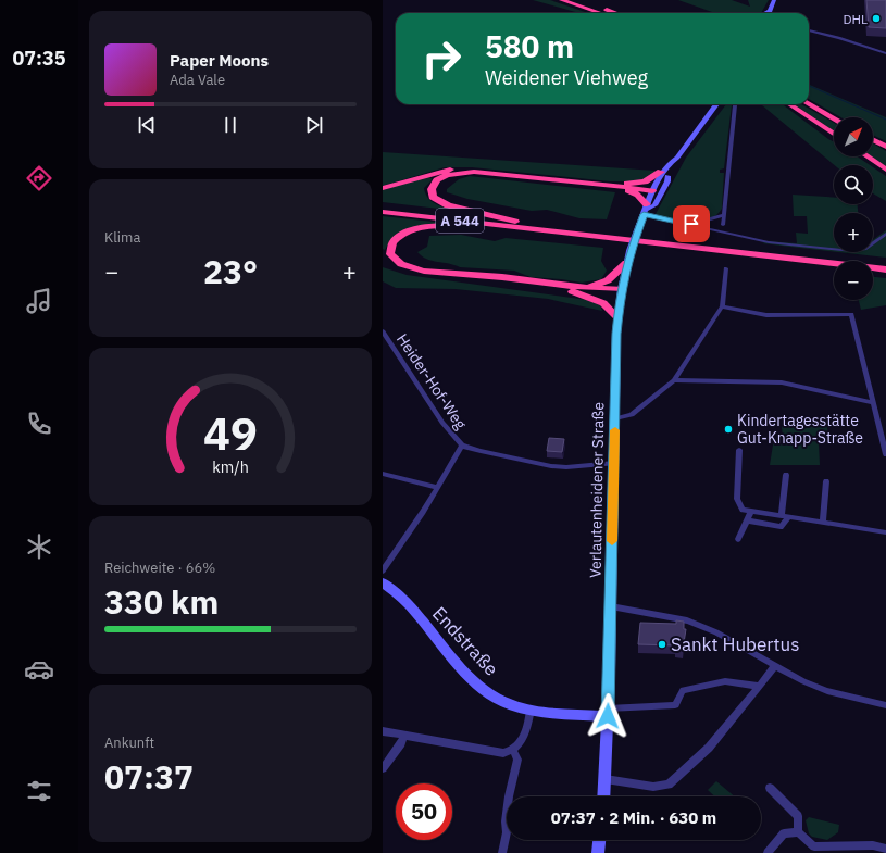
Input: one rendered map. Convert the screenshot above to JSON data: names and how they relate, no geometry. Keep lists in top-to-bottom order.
{
  "streets": {
    "highway": ["A 544"],
    "main road": ["Verlautenheidener Straße", "Endstraße"],
    "street": ["Heider-Hof-Weg"]
  },
  "crossings": [
    ["Heider-Hof-Weg", "Verlautenheidener Straße"],
    ["Verlautenheidener Straße", "Endstraße"]
  ],
  "places": ["DHL", "Kindertagesstätte Gut-Knapp-Straße", "Sankt Hubertus"],
  "north": "top right",
  "page": {
    "tabs": "07:35",
    "turn": ["580 m", "Weidener Viehweg"],
    "song": ["Paper Moons", "Ada Vale"],
    "map_buttons": ["+", "−"],
    "tile": [
      "Klima",
      ["Reichweite · 66%", "330 km"],
      ["Ankunft", "07:37"]
    ],
    "heat": ["−", "23°", "+"],
    "limit": "50",
    "trip": "07:37 · 2 Min. · 630 m",
    "gauge": ["49", "km/h"]
  }
}
